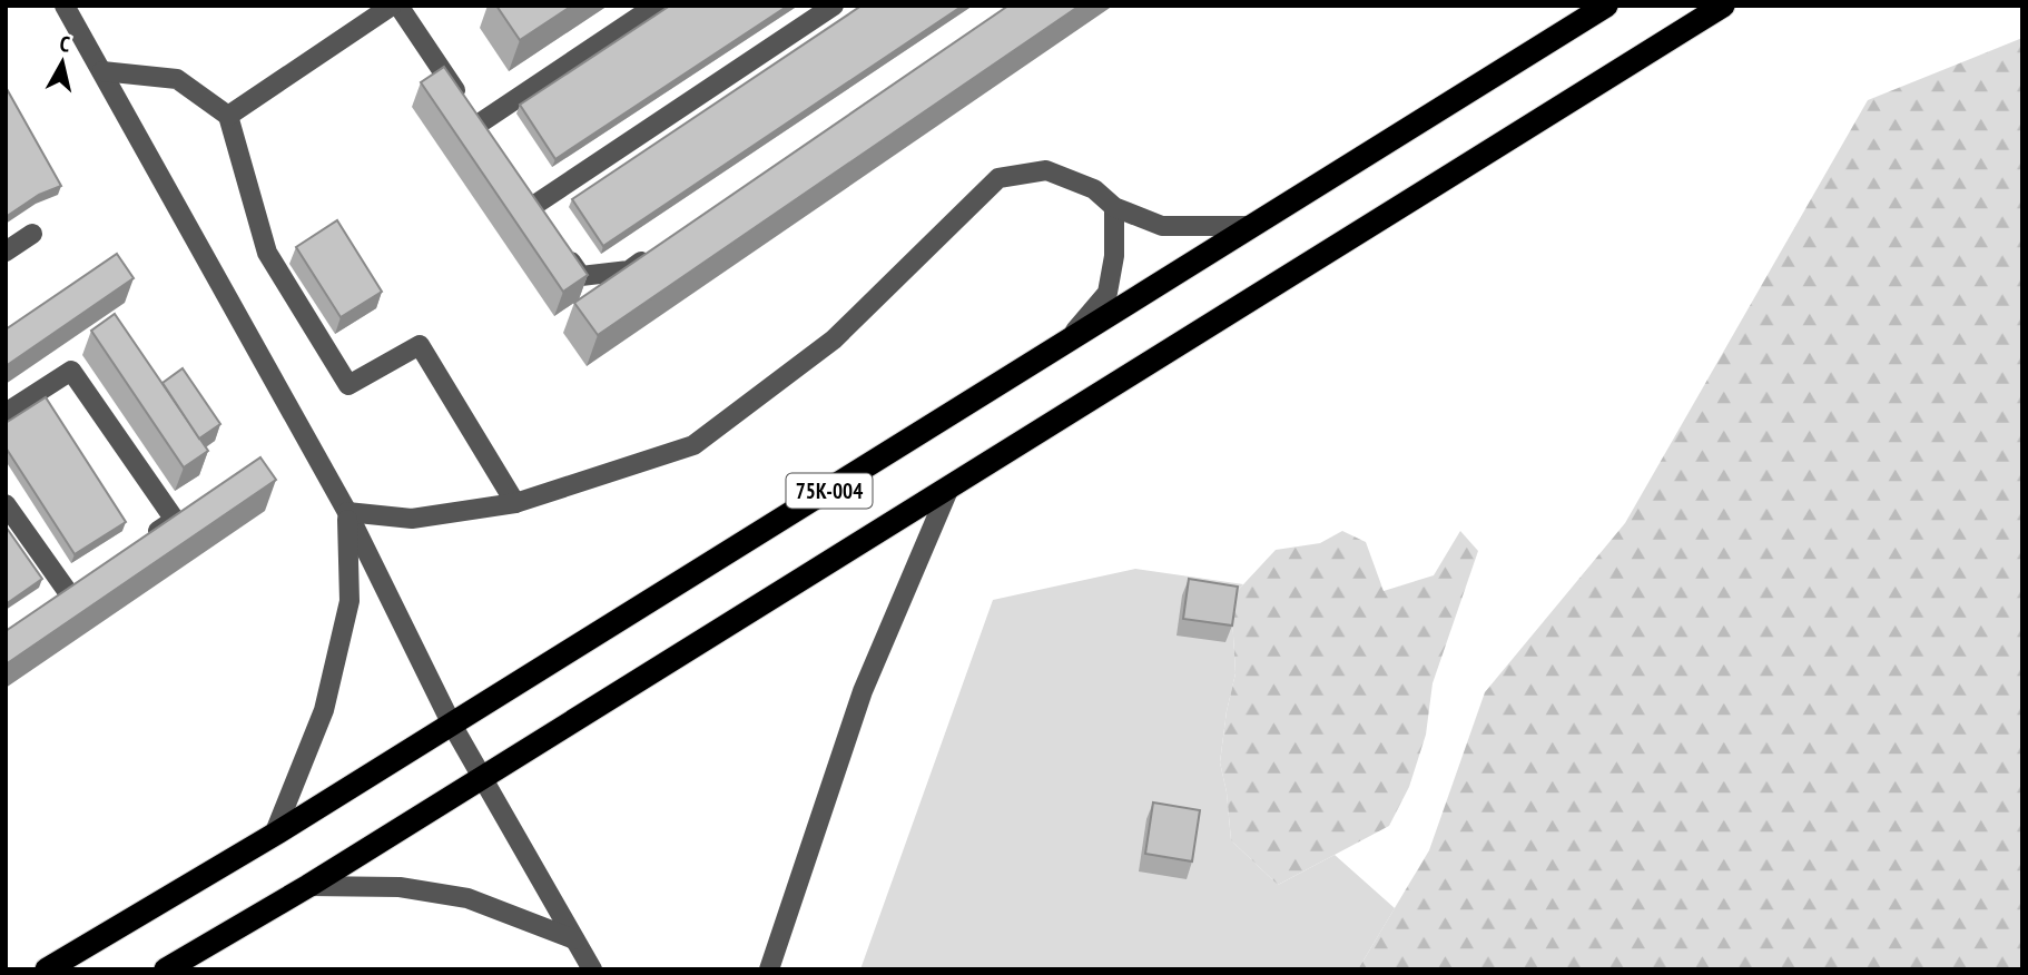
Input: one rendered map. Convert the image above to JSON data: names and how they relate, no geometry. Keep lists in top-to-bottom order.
{
  "streets": {
    "highway": ["75К-004"]
  },
  "north": "top"
}
